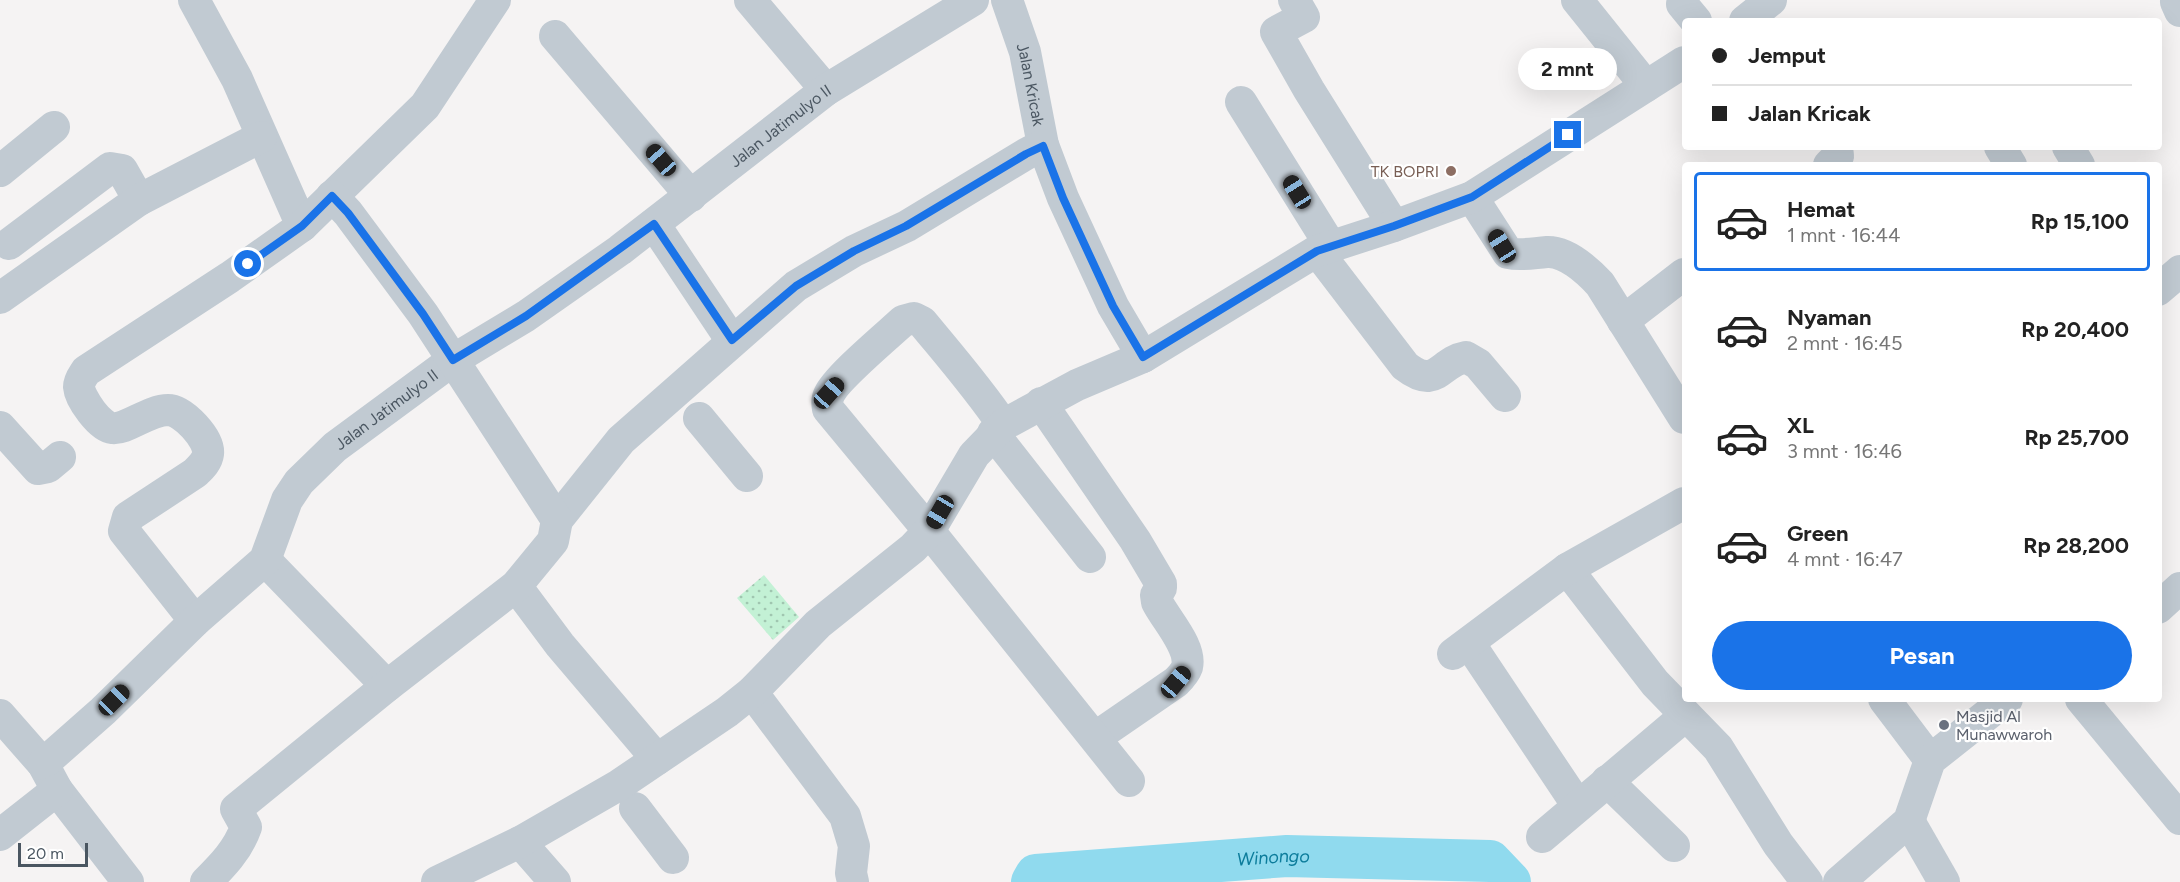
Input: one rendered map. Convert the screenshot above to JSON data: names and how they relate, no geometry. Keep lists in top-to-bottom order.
{
  "streets": {
    "street": ["Jalan Kricak", "Jalan Jatimulyo II"]
  },
  "water": ["Winongo"],
  "places": ["TK BOPRI", "Masjid Al Munawwaroh"],
  "scale_bar": "20 m",
  "page": {
    "banner": ["Jemput", "Jalan Kricak"],
    "bubble": "2 mnt",
    "list": [
      {
        "name": "Hemat",
        "note": "1 mnt · 16:44",
        "value": "Rp 15,100"
      },
      {
        "name": "Nyaman",
        "note": "2 mnt · 16:45",
        "value": "Rp 20,400"
      },
      {
        "name": "XL",
        "note": "3 mnt · 16:46",
        "value": "Rp 25,700"
      },
      {
        "name": "Green",
        "note": "4 mnt · 16:47",
        "value": "Rp 28,200"
      }
    ],
    "buttons": "Pesan",
    "scale": "20 m"
  }
}
